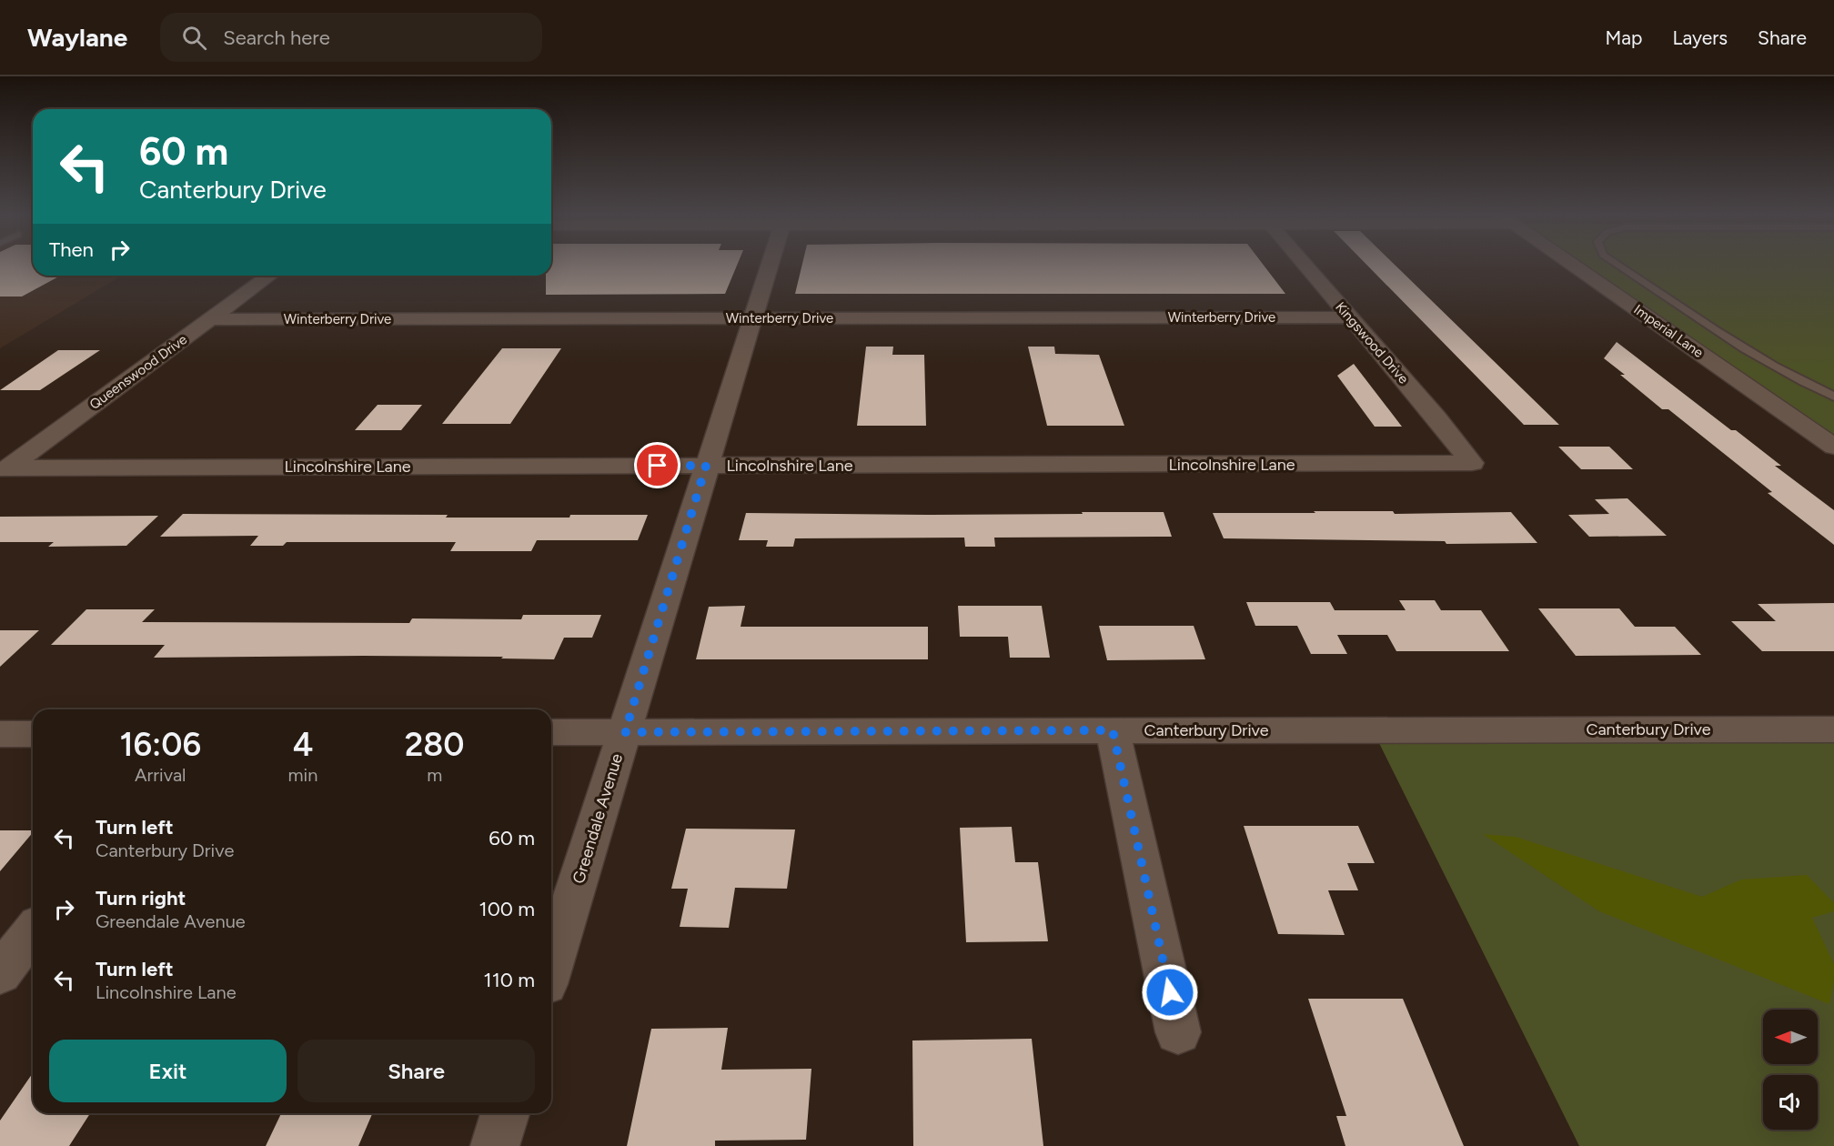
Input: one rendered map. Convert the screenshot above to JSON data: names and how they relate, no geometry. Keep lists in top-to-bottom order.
{
  "streets": {
    "street": [
      "Winterberry Drive",
      "Imperial Lane",
      "Kingswood Drive",
      "Queenswood Drive",
      "Lincolnshire Lane",
      "Canterbury Drive",
      "Greendale Avenue"
    ]
  },
  "crossings": [
    ["Winterberry Drive", "Kingswood Drive"],
    ["Winterberry Drive", "Queenswood Drive"],
    ["Winterberry Drive", "Greendale Avenue"],
    ["Kingswood Drive", "Lincolnshire Lane"],
    ["Queenswood Drive", "Lincolnshire Lane"],
    ["Lincolnshire Lane", "Greendale Avenue"],
    ["Canterbury Drive", "Greendale Avenue"]
  ],
  "north": "left",
  "page": {
    "header": "Waylane",
    "search": "Search here",
    "nav": ["Map", "Layers", "Share"],
    "turn": ["60 m", "Canterbury Drive"],
    "then": "Then",
    "eta": [
      "16:06",
      "Arrival",
      "4",
      "min",
      "280",
      "m"
    ],
    "list": [
      {
        "name": "Turn left",
        "note": "Canterbury Drive",
        "value": "60 m"
      },
      {
        "name": "Turn right",
        "note": "Greendale Avenue",
        "value": "100 m"
      },
      {
        "name": "Turn left",
        "note": "Lincolnshire Lane",
        "value": "110 m"
      }
    ],
    "buttons": ["Exit", "Share"]
  }
}
